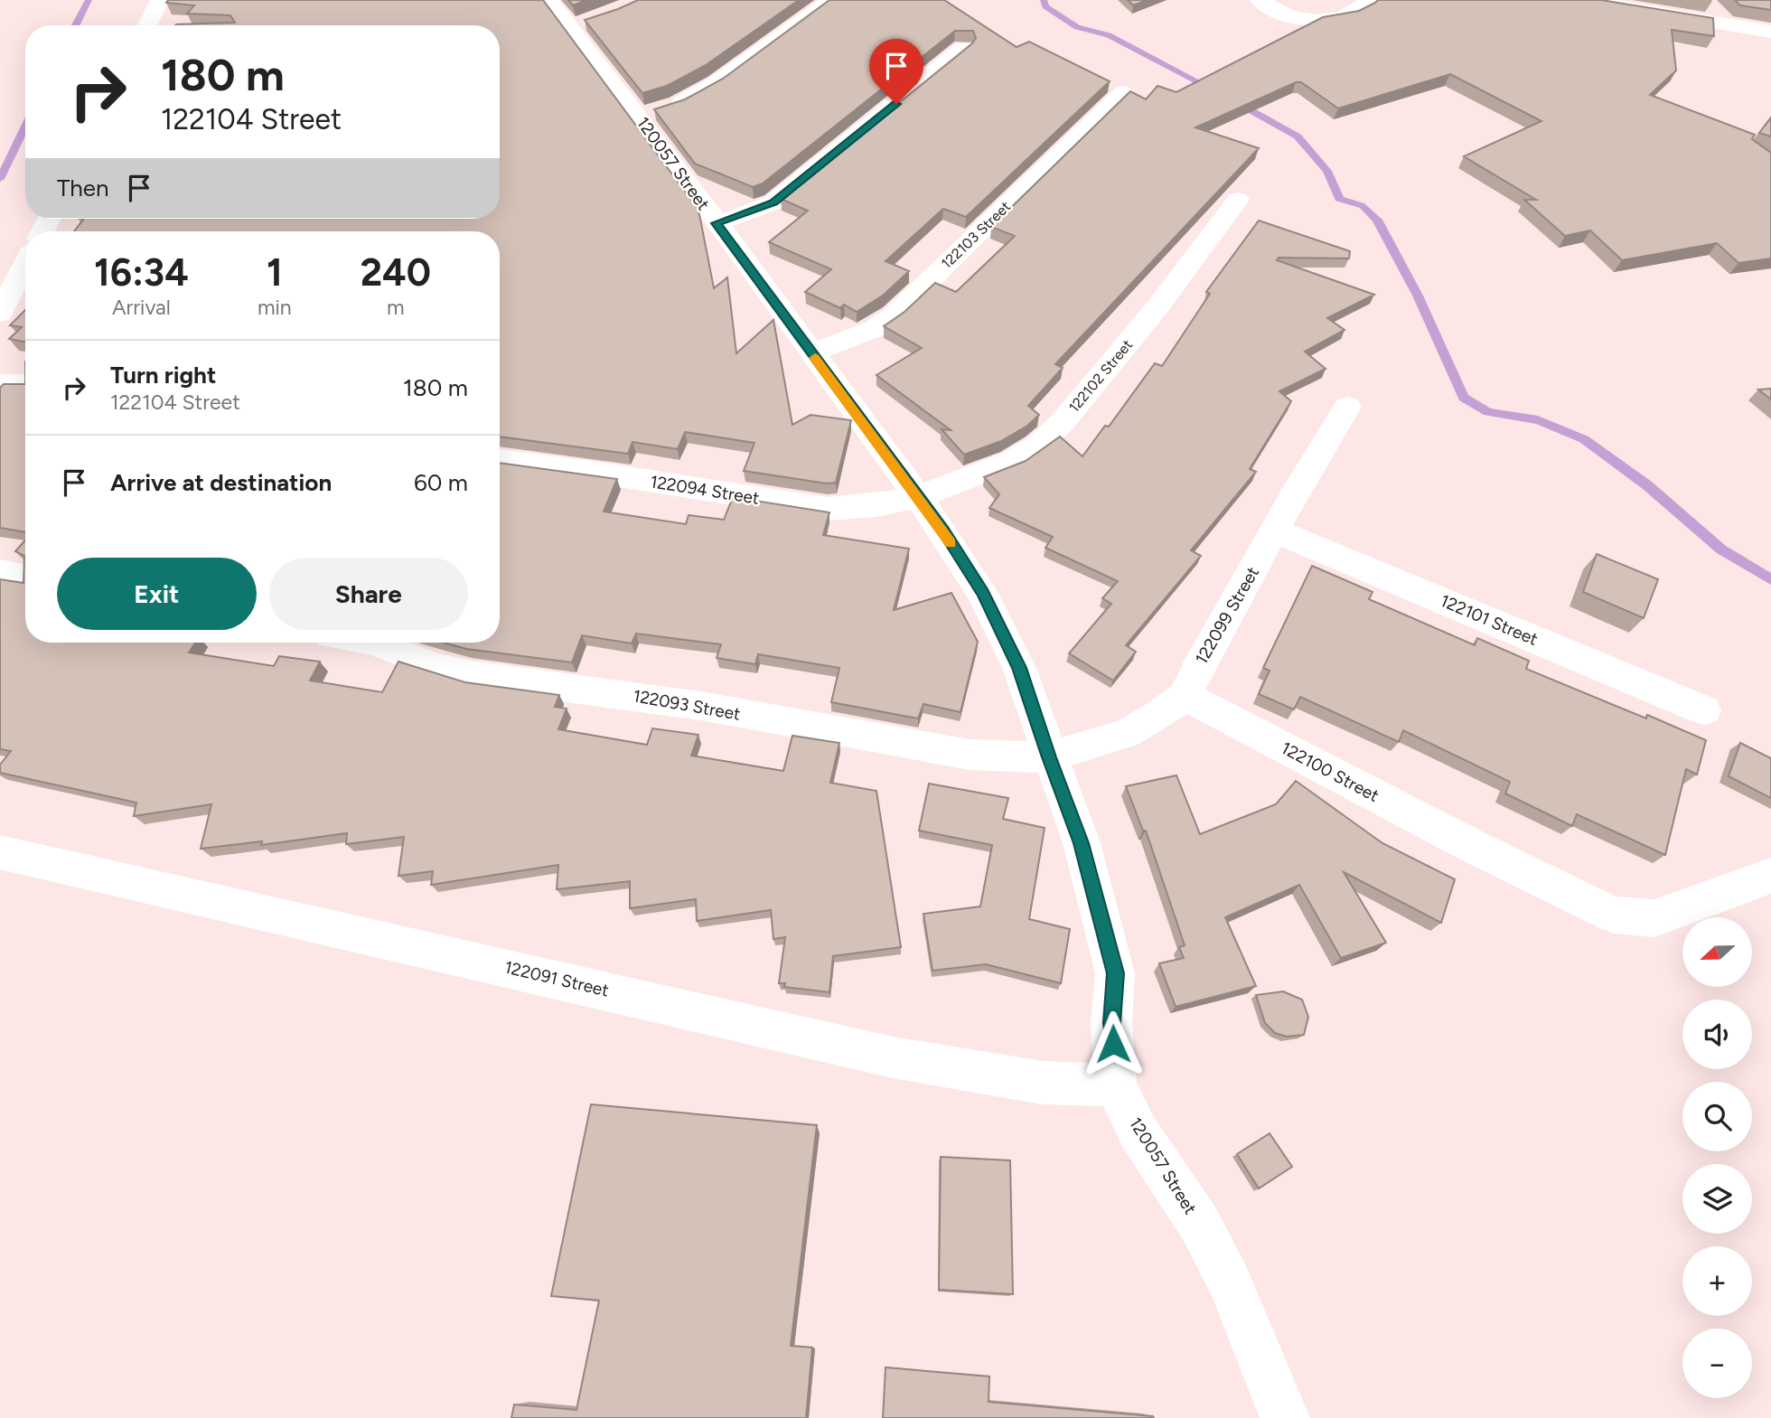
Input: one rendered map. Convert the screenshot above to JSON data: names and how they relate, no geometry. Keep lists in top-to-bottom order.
{
  "streets": {
    "street": [
      "120057 Street",
      "122103 Street",
      "122102 Street",
      "122094 Street",
      "122099 Street",
      "122101 Street",
      "122093 Street",
      "122100 Street",
      "122091 Street"
    ]
  },
  "crossings": [
    ["120057 Street", "122103 Street"],
    ["120057 Street", "122102 Street"],
    ["120057 Street", "122094 Street"],
    ["120057 Street", "122093 Street"],
    ["120057 Street", "122091 Street"],
    ["122102 Street", "122094 Street"],
    ["122099 Street", "122101 Street"],
    ["122099 Street", "122100 Street"]
  ],
  "north": "left",
  "page": {
    "turn": ["180 m", "122104 Street"],
    "then": "Then",
    "eta": [
      "16:34",
      "Arrival",
      "1",
      "min",
      "240",
      "m"
    ],
    "list": [
      {
        "name": "Turn right",
        "note": "122104 Street",
        "value": "180 m"
      },
      {
        "name": "Arrive at destination",
        "value": "60 m"
      }
    ],
    "buttons": ["Exit", "Share"],
    "map_buttons": ["+", "−"]
  }
}
